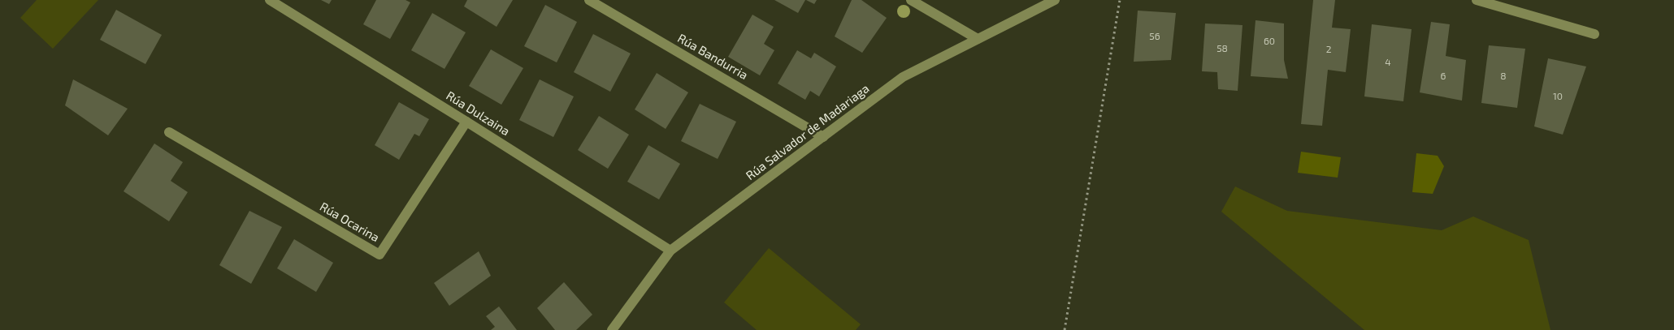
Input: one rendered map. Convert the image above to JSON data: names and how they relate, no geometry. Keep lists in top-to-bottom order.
{
  "streets": {
    "street": [
      "Rúa Bandurria",
      "Rúa Dulzaina",
      "Rúa Salvador de Madariaga",
      "Rúa Ocarina"
    ]
  },
  "crossings": [
    ["Rúa Bandurria", "Rúa Salvador de Madariaga"],
    ["Rúa Dulzaina", "Rúa Salvador de Madariaga"],
    ["Rúa Dulzaina", "Rúa Ocarina"]
  ],
  "house_numbers": [
    "56",
    "60",
    "58",
    "2",
    "4",
    "6",
    "8",
    "10"
  ]
}
